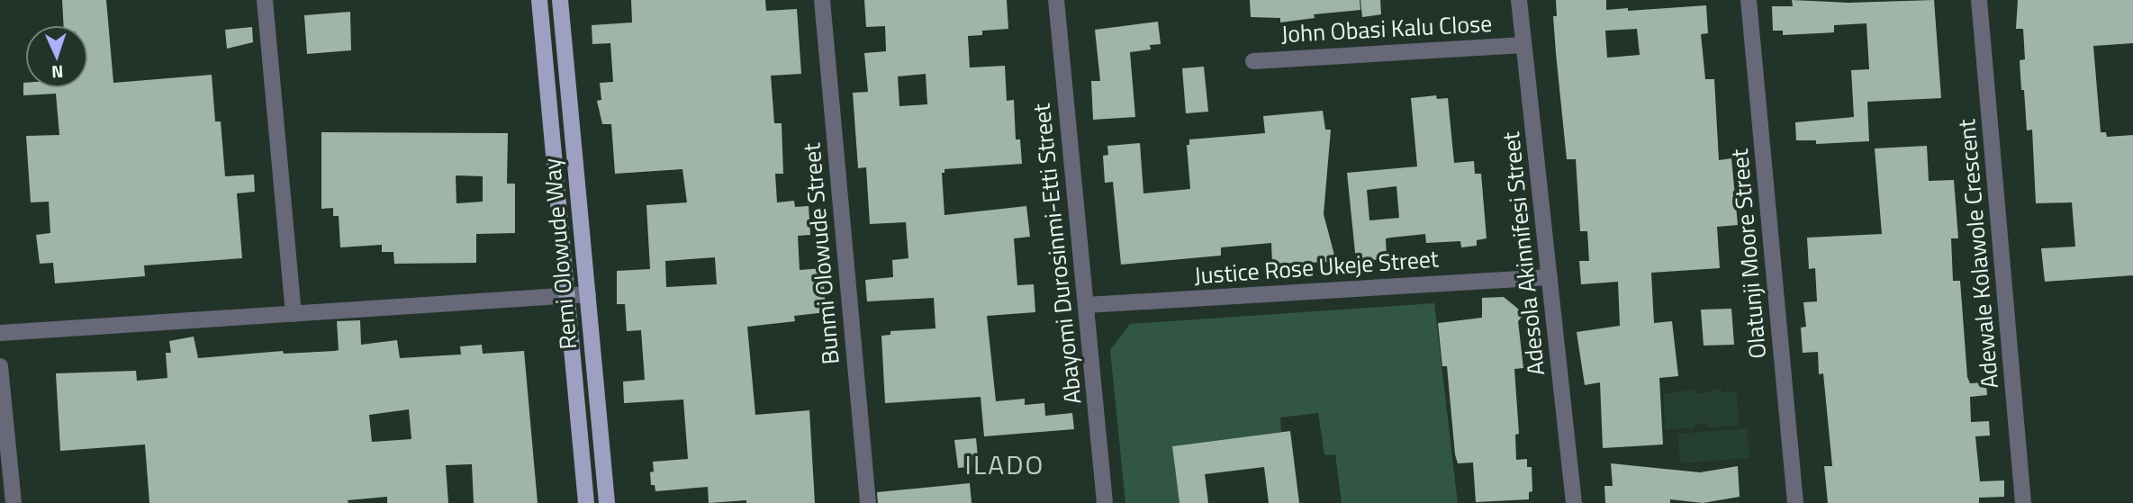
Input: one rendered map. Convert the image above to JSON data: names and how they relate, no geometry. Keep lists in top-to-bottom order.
{
  "streets": {
    "main road": ["Remi Olowude Way"],
    "street": [
      "John Obasi Kalu Close",
      "Bunmi Olowude Street",
      "Abayomi Durosinmi-Etti Street",
      "Adesola Akinnifesi Street",
      "Olatunji Moore Street",
      "Adewale Kolawole Crescent",
      "Justice Rose Ukeje Street"
    ]
  },
  "crossings": [
    ["John Obasi Kalu Close", "Adesola Akinnifesi Street"],
    ["Abayomi Durosinmi-Etti Street", "Justice Rose Ukeje Street"],
    ["Adesola Akinnifesi Street", "Justice Rose Ukeje Street"]
  ],
  "districts": ["ILADO"],
  "north": "bottom"
}
